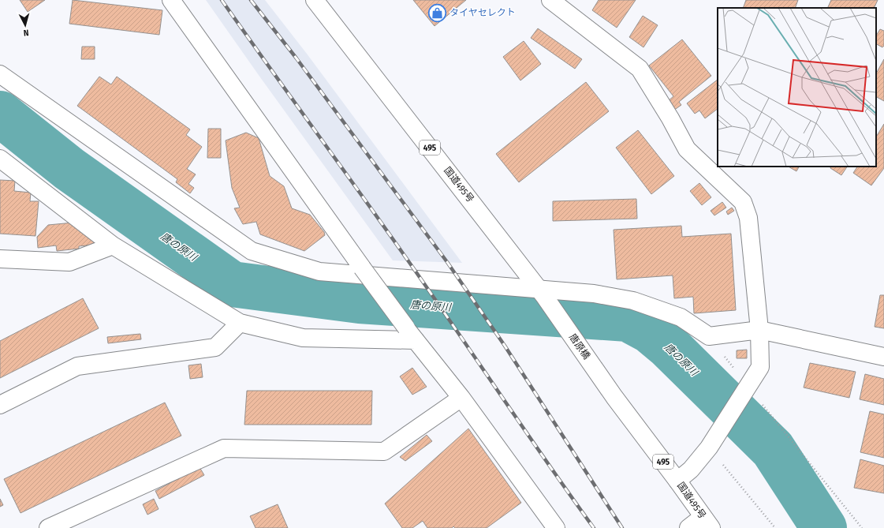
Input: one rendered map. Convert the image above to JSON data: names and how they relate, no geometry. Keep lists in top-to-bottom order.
{
  "streets": {
    "main road": ["495", "国道495号", "唐原橋"]
  },
  "crossings": [
    ["国道495号", "唐原橋"]
  ],
  "water": ["唐の原川"],
  "places": {
    "shop": ["タイヤセレクト"]
  },
  "north": "bottom"
}
